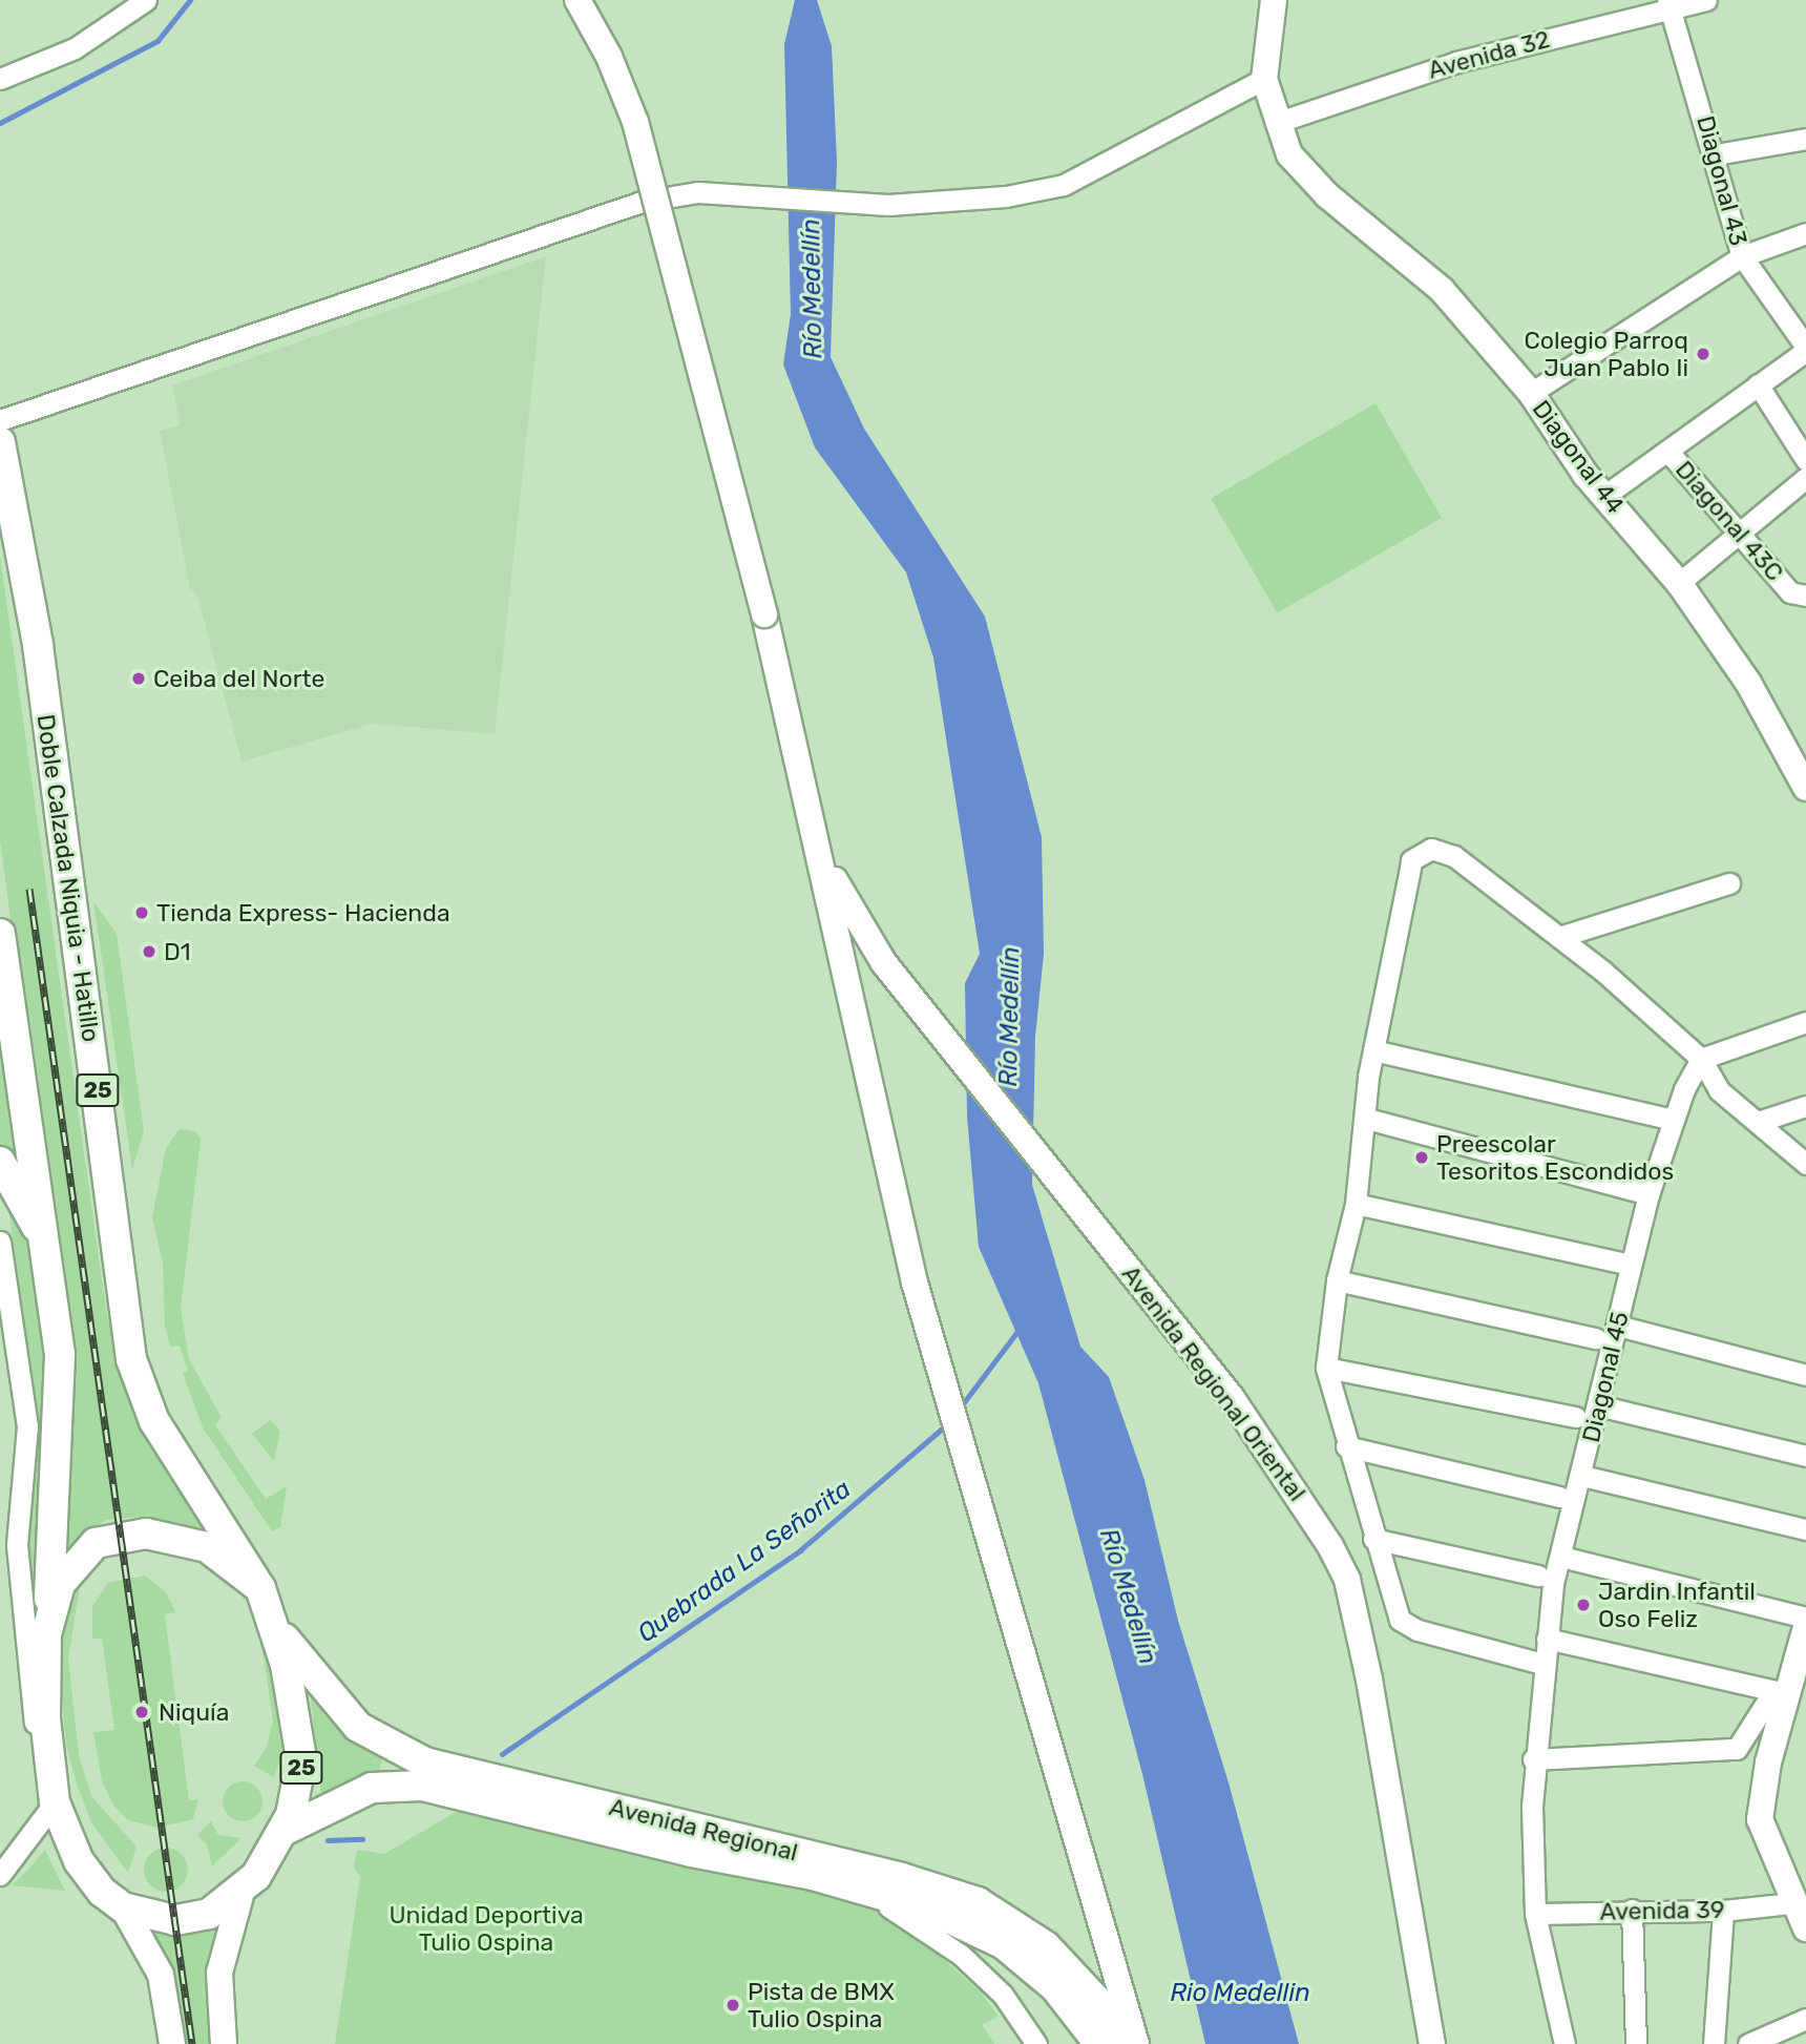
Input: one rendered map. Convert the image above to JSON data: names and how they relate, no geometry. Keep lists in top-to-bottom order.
{
  "streets": {
    "highway": ["Doble Calzada Niquia - Hatillo", "25", "Avenida Regional"],
    "main road": ["Diagonal 44", "Avenida Regional Oriental"],
    "street": [
      "Avenida 32",
      "Diagonal 43",
      "Diagonal 43C",
      "Diagonal 45",
      "Avenida 39"
    ]
  },
  "crossings": [
    ["Avenida 32", "Diagonal 43"],
    ["Avenida 32", "Diagonal 44"],
    ["Doble Calzada Niquia - Hatillo", "25"],
    ["25", "Avenida Regional"],
    ["Diagonal 45", "Avenida 39"]
  ],
  "water": ["Río Medellín", "Quebrada La Señorita", "Rio Medellin"],
  "parks": ["Unidad Deportiva Tulio Ospina"],
  "places": [
    "Colegio Parroq Juan Pablo Ii",
    "Ceiba del Norte",
    "Tienda Express- Hacienda",
    "D1",
    "Preescolar Tesoritos Escondidos",
    "Jardin Infantil Oso Feliz",
    "Niquía",
    "Pista de BMX Tulio Ospina"
  ]
}
